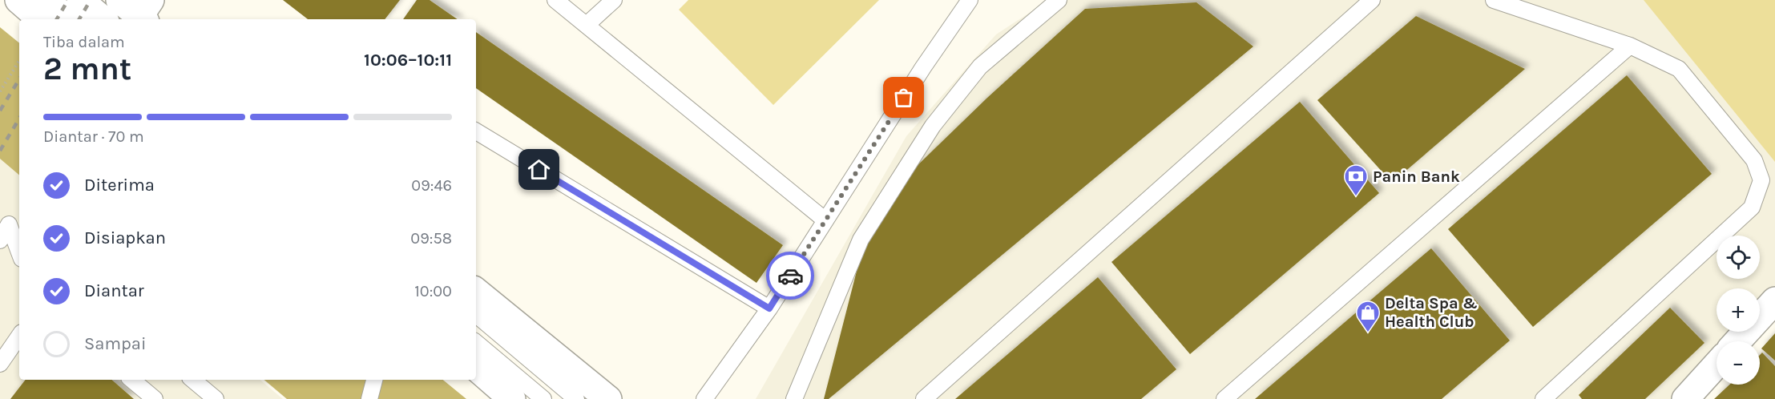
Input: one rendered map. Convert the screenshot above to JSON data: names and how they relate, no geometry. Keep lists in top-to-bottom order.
{
  "places": {
    "bank": ["Panin Bank"],
    "shop": ["Delta Spa & Health Club"]
  },
  "page": {
    "heading": ["2 mnt", "Tiba dalam", "10:06–10:11"],
    "bar": "Diantar · 70 m",
    "list": [
      ["Diterima", "09:46"],
      ["Disiapkan", "09:58"],
      ["Diantar", "10:00"],
      "Sampai"
    ],
    "map_buttons": ["+", "−"]
  }
}
